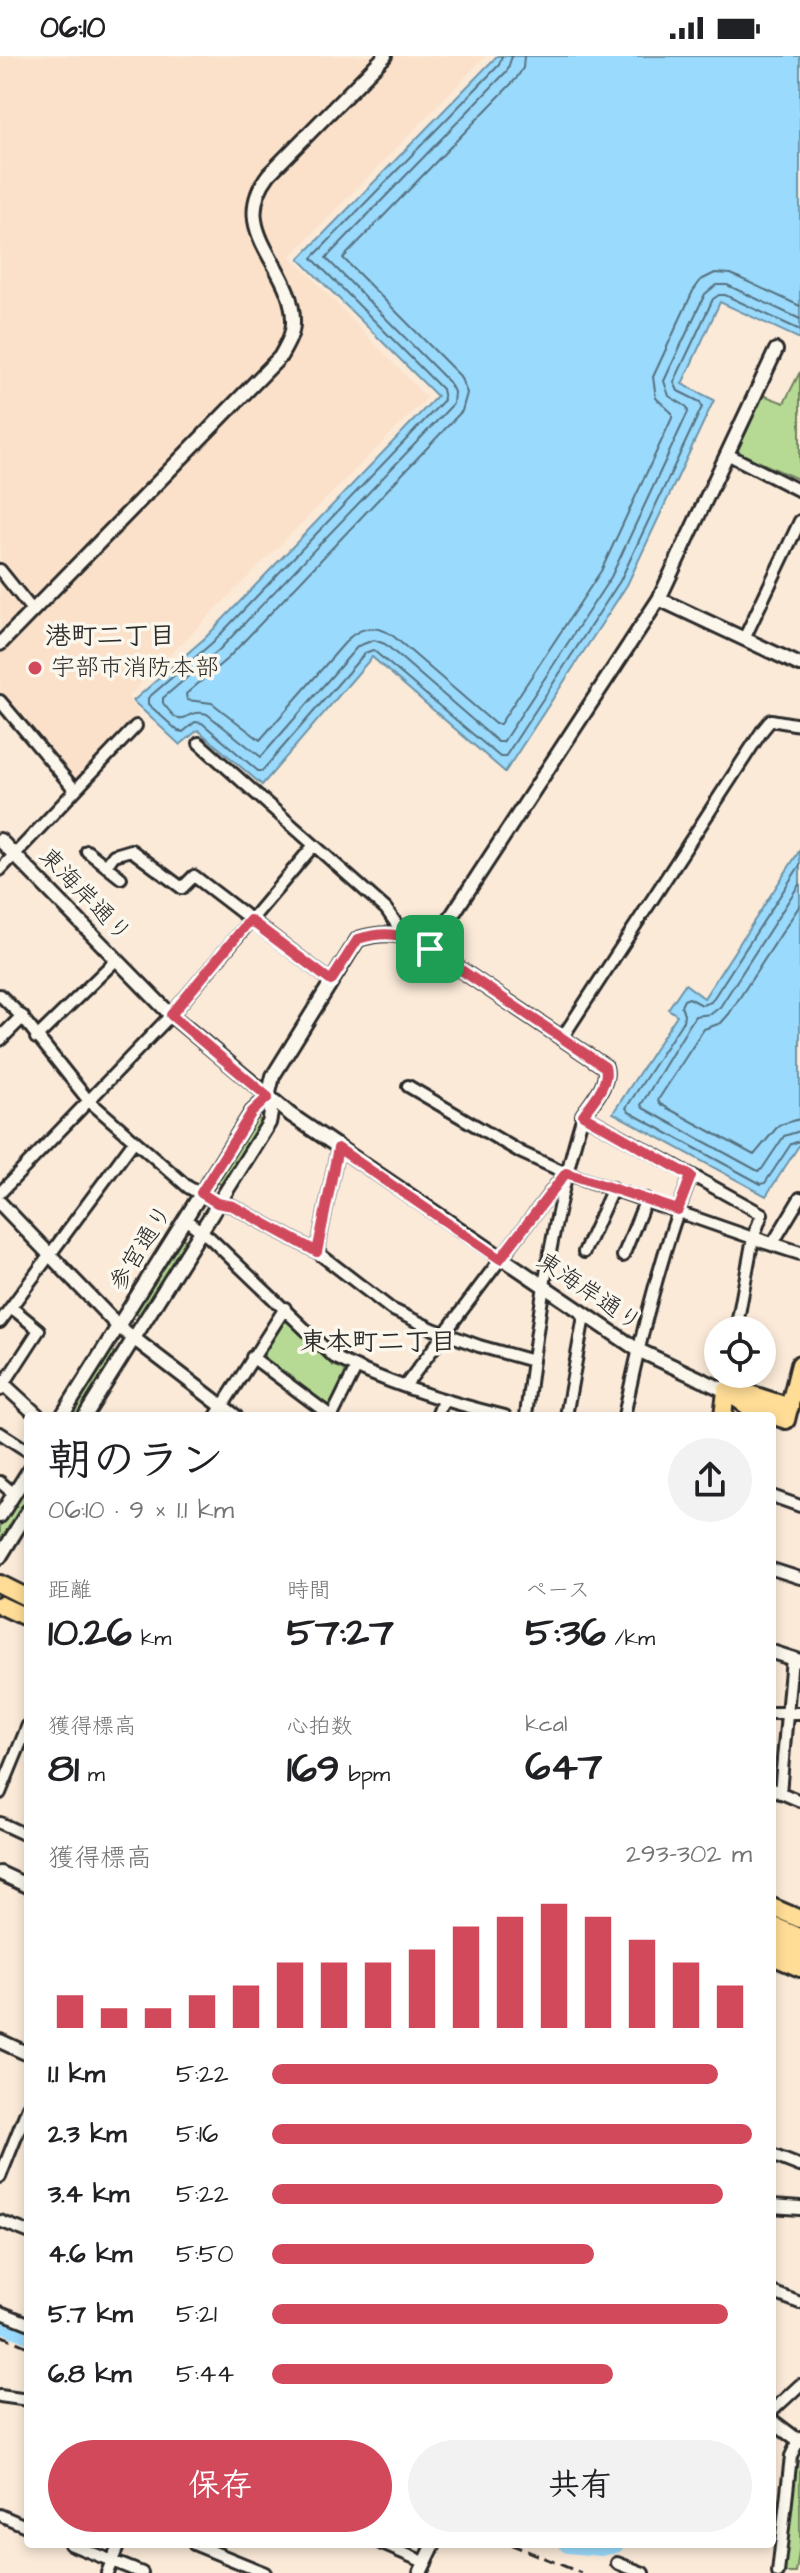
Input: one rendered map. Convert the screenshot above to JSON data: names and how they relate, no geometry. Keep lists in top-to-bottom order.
{
  "streets": {
    "street": ["東海岸通り", "参宮通り"]
  },
  "crossings": [
    ["東海岸通り", "参宮通り"]
  ],
  "districts": ["港町二丁目", "東本町二丁目"],
  "places": ["宇部市消防本部"],
  "page": {
    "status": "06:10",
    "heading": ["朝のラン", "06:10 · 9 × 1.1 km"],
    "stats": [
      ["距離", "10.26 km"],
      ["時間", "57:27"],
      ["ペース", "5:36 /km"],
      ["獲得標高", "81 m"],
      ["心拍数", "169 bpm"],
      ["kcal", "647"]
    ],
    "chart": ["獲得標高", "293–302 m"],
    "list": [
      {
        "name": "1.1 km",
        "note": "5:22"
      },
      {
        "name": "2.3 km",
        "note": "5:16"
      },
      {
        "name": "3.4 km",
        "note": "5:22"
      },
      {
        "name": "4.6 km",
        "note": "5:50"
      },
      {
        "name": "5.7 km",
        "note": "5:21"
      },
      {
        "name": "6.8 km",
        "note": "5:44"
      }
    ],
    "buttons": ["保存", "共有"]
  }
}
